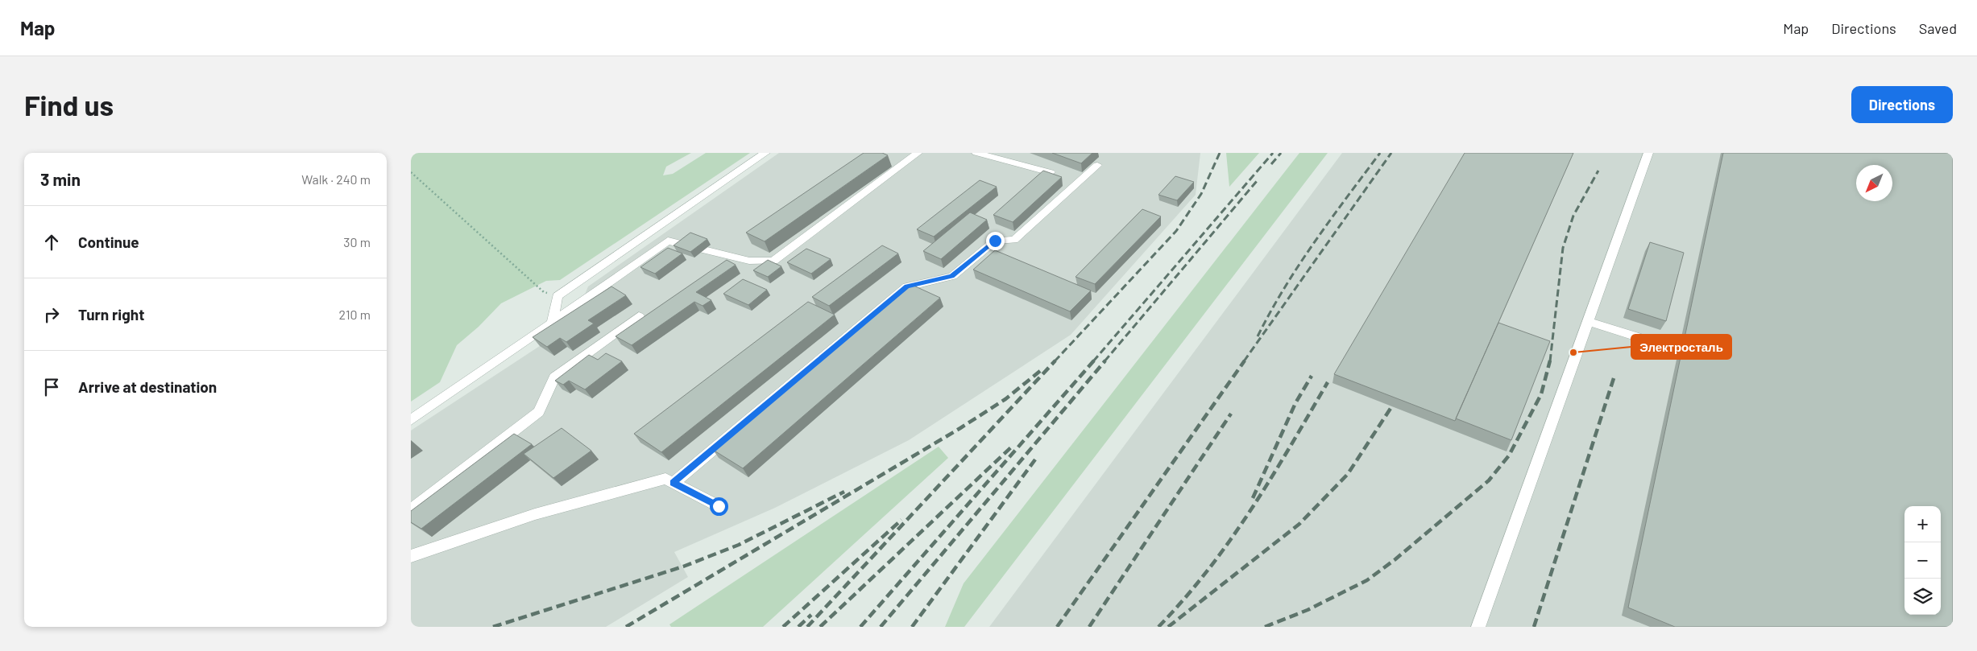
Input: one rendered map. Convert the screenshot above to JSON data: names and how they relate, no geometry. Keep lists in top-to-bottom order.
{
  "places": ["Электросталь"],
  "north": "bottom left",
  "page": {
    "header": "Map",
    "nav": ["Map", "Directions", "Saved"],
    "buttons": "Directions",
    "title": "Find us",
    "heading": ["3 min", "Walk · 240 m"],
    "list": [
      ["Continue", "30 m"],
      ["Turn right", "210 m"],
      "Arrive at destination"
    ],
    "map_buttons": ["+", "−"]
  }
}
